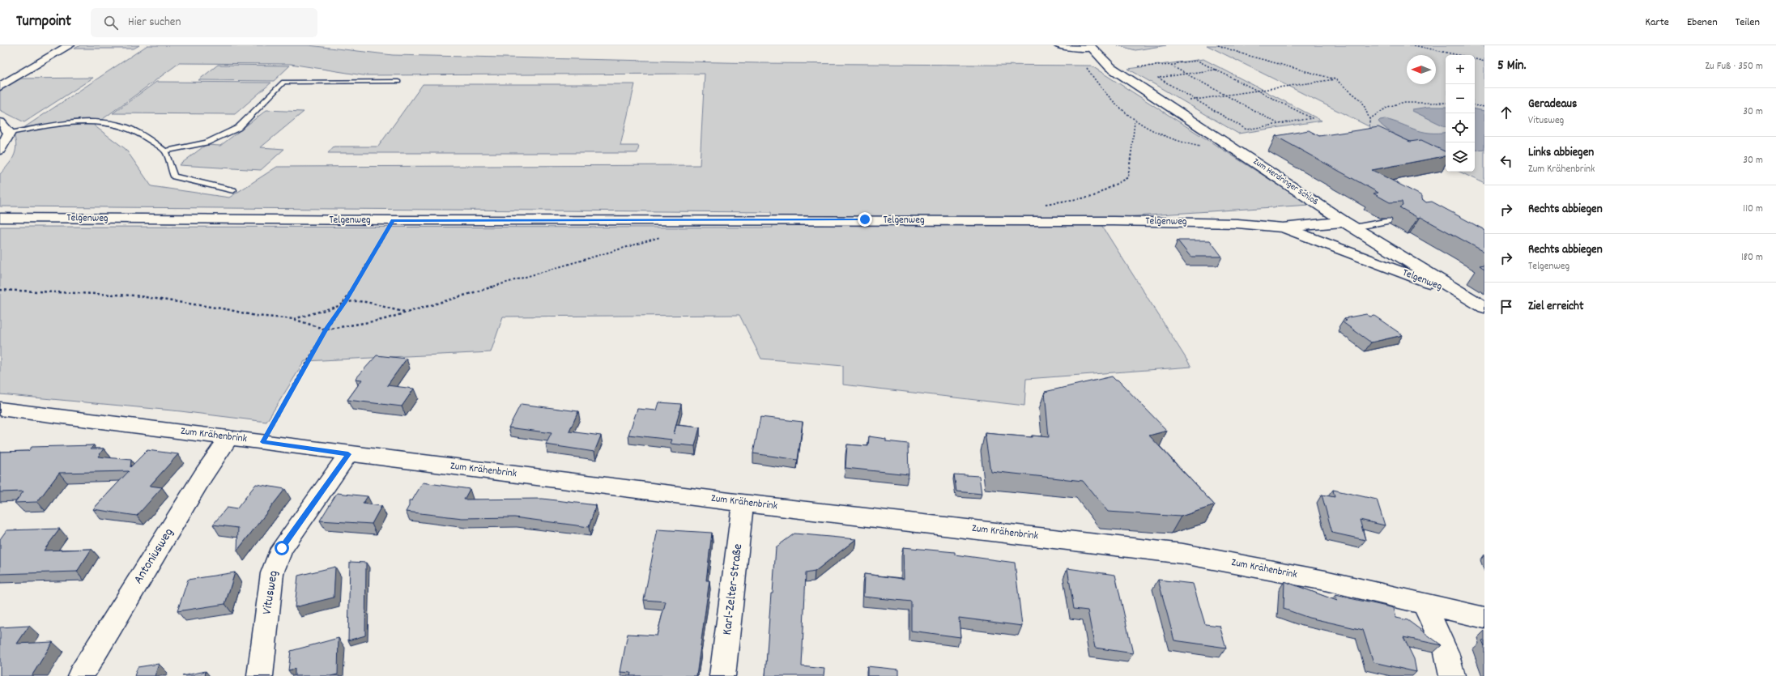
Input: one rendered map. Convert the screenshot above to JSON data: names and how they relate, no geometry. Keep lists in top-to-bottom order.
{
  "streets": {
    "street": [
      "Zum Herdringer Schloß",
      "Telgenweg",
      "Zum Krähenbrink",
      "Antoniusweg",
      "Karl-Zelter-Straße",
      "Vitusweg"
    ]
  },
  "crossings": [
    ["Zum Herdringer Schloß", "Telgenweg"],
    ["Zum Krähenbrink", "Antoniusweg"],
    ["Zum Krähenbrink", "Karl-Zelter-Straße"],
    ["Zum Krähenbrink", "Vitusweg"]
  ],
  "north": "left",
  "page": {
    "header": "Turnpoint",
    "search": "Hier suchen",
    "nav": ["Karte", "Ebenen", "Teilen"],
    "heading": ["5 Min.", "Zu Fuß · 350 m"],
    "map_buttons": ["+", "−"],
    "list": [
      ["Geradeaus", "Vitusweg", "30 m"],
      ["Links abbiegen", "Zum Krähenbrink", "30 m"],
      ["Rechts abbiegen", "110 m"],
      ["Rechts abbiegen", "Telgenweg", "180 m"],
      "Ziel erreicht"
    ]
  }
}
